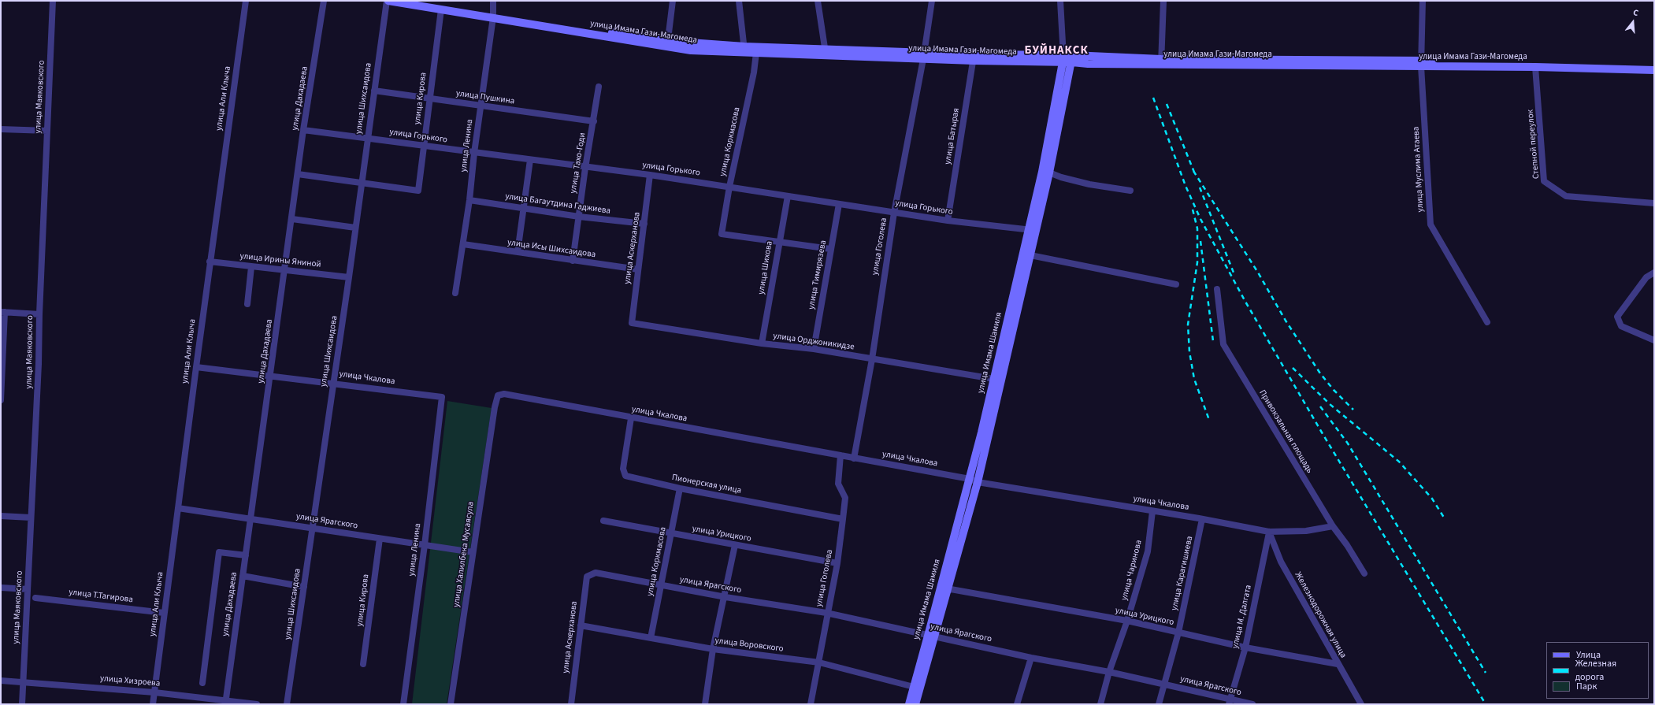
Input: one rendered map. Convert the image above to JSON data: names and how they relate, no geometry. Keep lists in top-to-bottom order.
{
  "streets": {
    "main road": ["улица Имама Гази-Магомеда", "улица Имама Шамиля"],
    "street": [
      "улица Маяковского",
      "улица Пушкина",
      "улица Али Клыча",
      "улица Дахадаева",
      "улица Шихсаидова",
      "улица Кирова",
      "улица Горького",
      "улица Батырая",
      "улица Коркмасова",
      "Степной переулок",
      "улица Ленина",
      "улица Тахо-Годи",
      "улица Муслима Атаева",
      "улица Багаутдина Гаджиева",
      "улица Гоголева",
      "улица Аскерханова",
      "улица Исы Шихсаидова",
      "улица Ирины Яниной",
      "улица Шихова",
      "улица Тимирязева",
      "улица Орджоникидзе",
      "улица Чкалова",
      "Привокзальная площадь",
      "Пионерская улица",
      "улица Ярагского",
      "улица Урицкого",
      "улица Халилбека Мусаясула",
      "улица Чаринова",
      "улица Карагишиева",
      "улица Т.Тагирова",
      "Железнодорожная улица",
      "улица М. Далгата",
      "улица Воровского",
      "улица Хизроева"
    ]
  },
  "crossings": [
    ["улица Имама Гази-Магомеда", "улица Батырая"],
    ["улица Имама Гази-Магомеда", "Степной переулок"],
    ["улица Имама Гази-Магомеда", "улица Муслима Атаева"],
    ["улица Имама Гази-Магомеда", "улица Гоголева"],
    ["улица Имама Гази-Магомеда", "улица Имама Шамиля"],
    ["улица Маяковского", "улица Хизроева"],
    ["улица Пушкина", "улица Шихсаидова"],
    ["улица Пушкина", "улица Кирова"],
    ["улица Пушкина", "улица Ленина"],
    ["улица Пушкина", "улица Тахо-Годи"],
    ["улица Али Клыча", "улица Ирины Яниной"],
    ["улица Али Клыча", "улица Чкалова"],
    ["улица Али Клыча", "улица Ярагского"],
    ["улица Али Клыча", "улица Т.Тагирова"],
    ["улица Али Клыча", "улица Хизроева"],
    ["улица Дахадаева", "улица Горького"],
    ["улица Дахадаева", "улица Ирины Яниной"],
    ["улица Дахадаева", "улица Чкалова"],
    ["улица Дахадаева", "улица Ярагского"],
    ["улица Дахадаева", "улица Хизроева"],
    ["улица Шихсаидова", "улица Кирова"],
    ["улица Шихсаидова", "улица Горького"],
    ["улица Шихсаидова", "улица Ирины Яниной"],
    ["улица Шихсаидова", "улица Чкалова"],
    ["улица Шихсаидова", "улица Ярагского"],
    ["улица Кирова", "улица Горького"],
    ["улица Кирова", "улица Ярагского"],
    ["улица Горького", "улица Батырая"],
    ["улица Горького", "улица Коркмасова"],
    ["улица Горького", "улица Ленина"],
    ["улица Горького", "улица Тахо-Годи"],
    ["улица Горького", "улица Гоголева"],
    ["улица Горького", "улица Аскерханова"],
    ["улица Горького", "улица Шихова"],
    ["улица Горького", "улица Тимирязева"],
    ["улица Горького", "улица Имама Шамиля"],
    ["улица Коркмасова", "улица Шихова"],
    ["улица Коркмасова", "Пионерская улица"],
    ["улица Коркмасова", "улица Ярагского"],
    ["улица Коркмасова", "улица Урицкого"],
    ["улица Коркмасова", "улица Воровского"],
    ["улица Ленина", "улица Багаутдина Гаджиева"],
    ["улица Ленина", "улица Исы Шихсаидова"],
    ["улица Ленина", "улица Чкалова"],
    ["улица Ленина", "улица Ярагского"],
    ["улица Тахо-Годи", "улица Багаутдина Гаджиева"],
    ["улица Тахо-Годи", "улица Исы Шихсаидова"],
    ["улица Багаутдина Гаджиева", "улица Аскерханова"],
    ["улица Гоголева", "улица Орджоникидзе"],
    ["улица Гоголева", "улица Чкалова"],
    ["улица Гоголева", "Пионерская улица"],
    ["улица Гоголева", "улица Ярагского"],
    ["улица Гоголева", "улица Урицкого"],
    ["улица Гоголева", "улица Воровского"],
    ["улица Аскерханова", "улица Исы Шихсаидова"],
    ["улица Аскерханова", "улица Орджоникидзе"],
    ["улица Аскерханова", "улица Ярагского"],
    ["улица Аскерханова", "улица Воровского"],
    ["улица Шихова", "улица Орджоникидзе"],
    ["улица Тимирязева", "улица Орджоникидзе"],
    ["улица Орджоникидзе", "улица Имама Шамиля"],
    ["улица Имама Шамиля", "улица Чкалова"],
    ["улица Имама Шамиля", "улица Ярагского"],
    ["улица Имама Шамиля", "улица Урицкого"],
    ["улица Имама Шамиля", "улица Воровского"],
    ["улица Чкалова", "Привокзальная площадь"],
    ["улица Чкалова", "Пионерская улица"],
    ["улица Чкалова", "улица Халилбека Мусаясула"],
    ["улица Чкалова", "улица Чаринова"],
    ["улица Чкалова", "улица Карагишиева"],
    ["улица Чкалова", "Железнодорожная улица"],
    ["улица Чкалова", "улица М. Далгата"],
    ["улица Ярагского", "улица Халилбека Мусаясула"],
    ["улица Ярагского", "улица Чаринова"],
    ["улица Ярагского", "улица Карагишиева"],
    ["улица Ярагского", "улица М. Далгата"],
    ["улица Урицкого", "улица Чаринова"],
    ["улица Урицкого", "улица Карагишиева"],
    ["улица Урицкого", "Железнодорожная улица"],
    ["улица Урицкого", "улица М. Далгата"],
    ["Железнодорожная улица", "улица М. Далгата"]
  ],
  "districts": ["БУЙНАКСК"],
  "legend": ["Улица", "Железная дорога", "Парк"],
  "north": "top"
}
